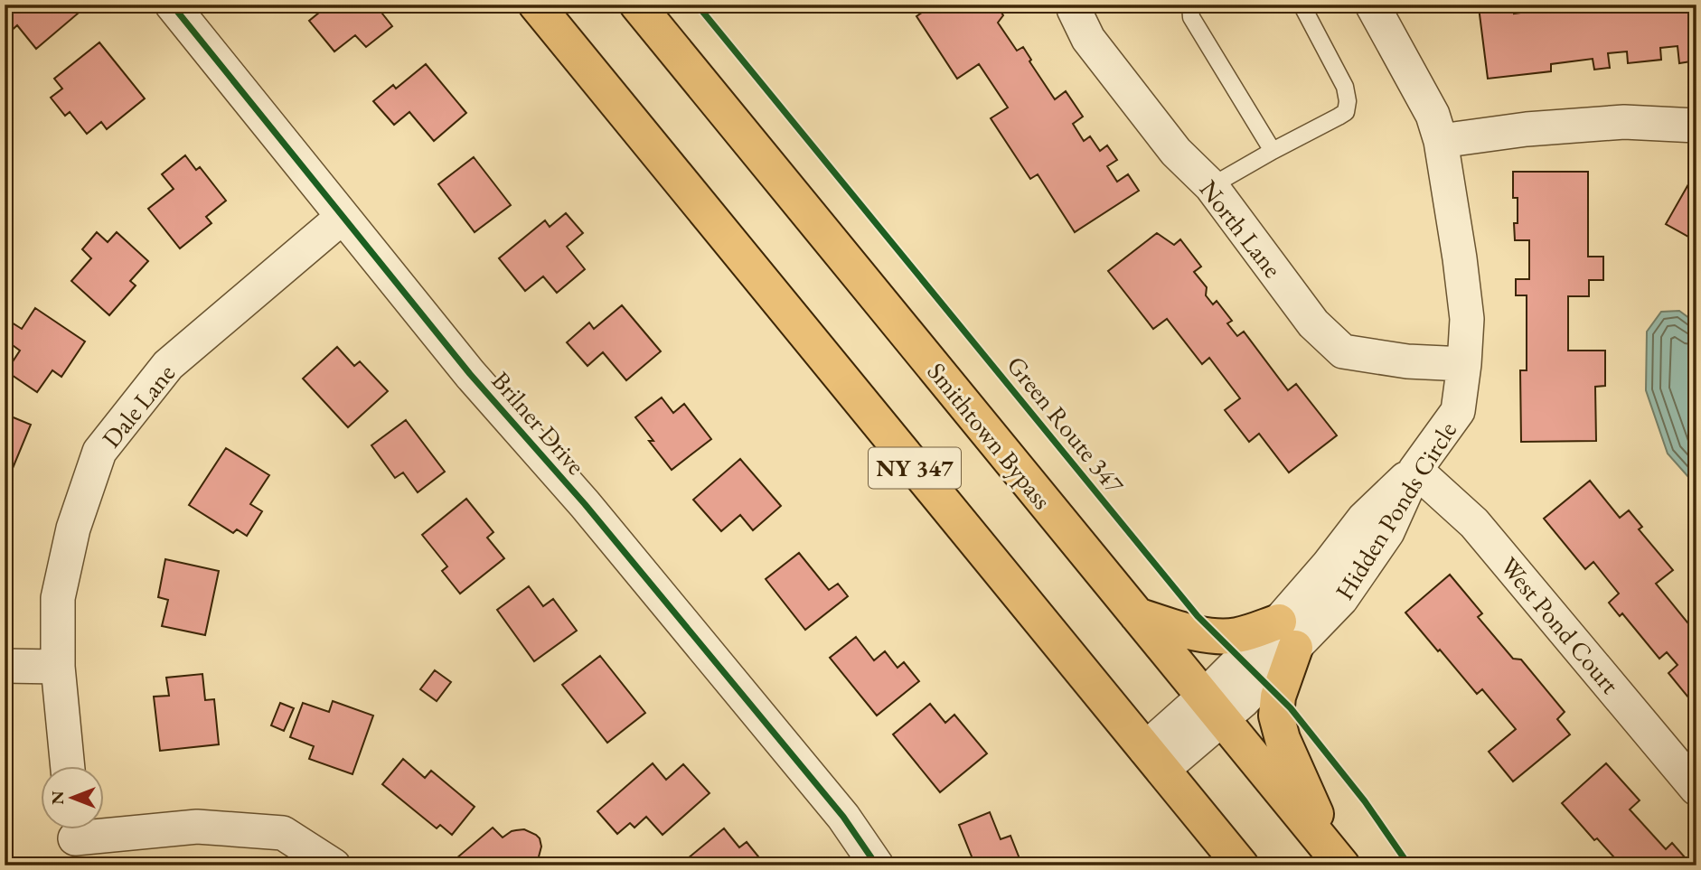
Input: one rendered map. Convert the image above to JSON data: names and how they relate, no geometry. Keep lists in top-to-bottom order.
{
  "streets": {
    "highway": ["Smithtown Bypass", "NY 347"],
    "street": [
      "North Lane",
      "Dale Lane",
      "Brilner Drive",
      "Hidden Ponds Circle",
      "West Pond Court"
    ],
    "cycle path": ["Green Route 347"]
  },
  "crossings": [
    ["North Lane", "Hidden Ponds Circle"],
    ["Dale Lane", "Brilner Drive"],
    ["Smithtown Bypass", "Hidden Ponds Circle"],
    ["NY 347", "Hidden Ponds Circle"],
    ["Hidden Ponds Circle", "West Pond Court"]
  ],
  "north": "left"
}
